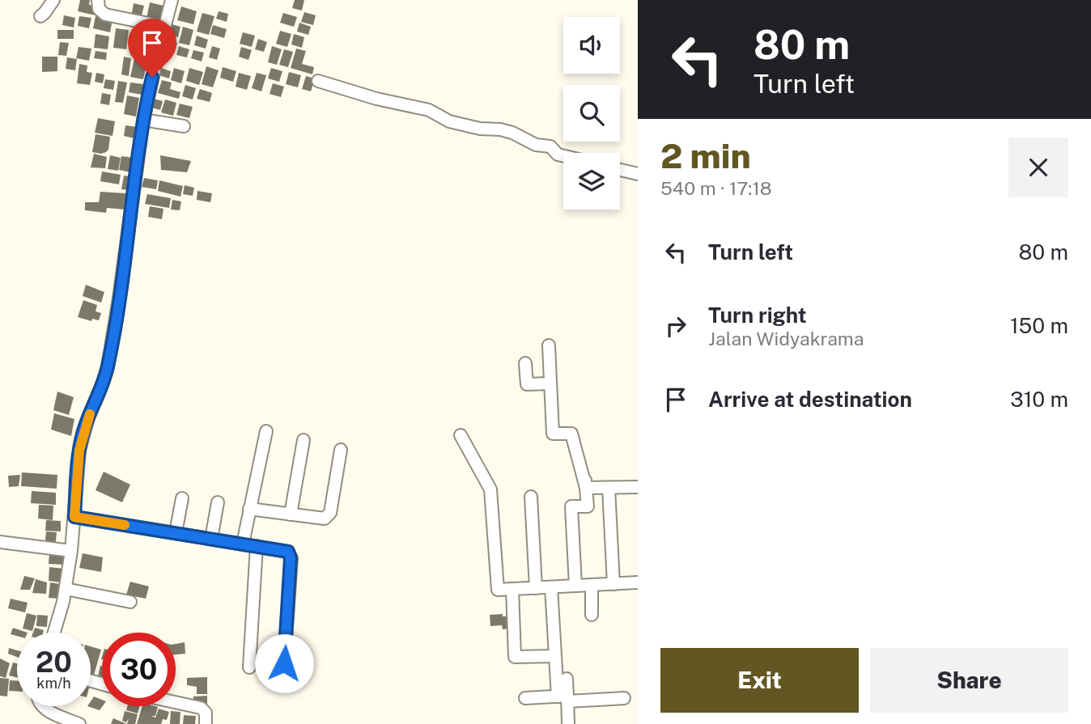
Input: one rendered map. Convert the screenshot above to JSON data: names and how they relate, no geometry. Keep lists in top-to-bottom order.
{
  "page": {
    "turn": ["80 m", "Turn left"],
    "heading": ["2 min", "540 m · 17:18"],
    "list": [
      {
        "name": "Turn left",
        "value": "80 m"
      },
      {
        "name": "Turn right",
        "note": "Jalan Widyakrama",
        "value": "150 m"
      },
      {
        "name": "Arrive at destination",
        "value": "310 m"
      }
    ],
    "speed": "20 km/h",
    "limit": "30",
    "buttons": ["Exit", "Share"]
  }
}
